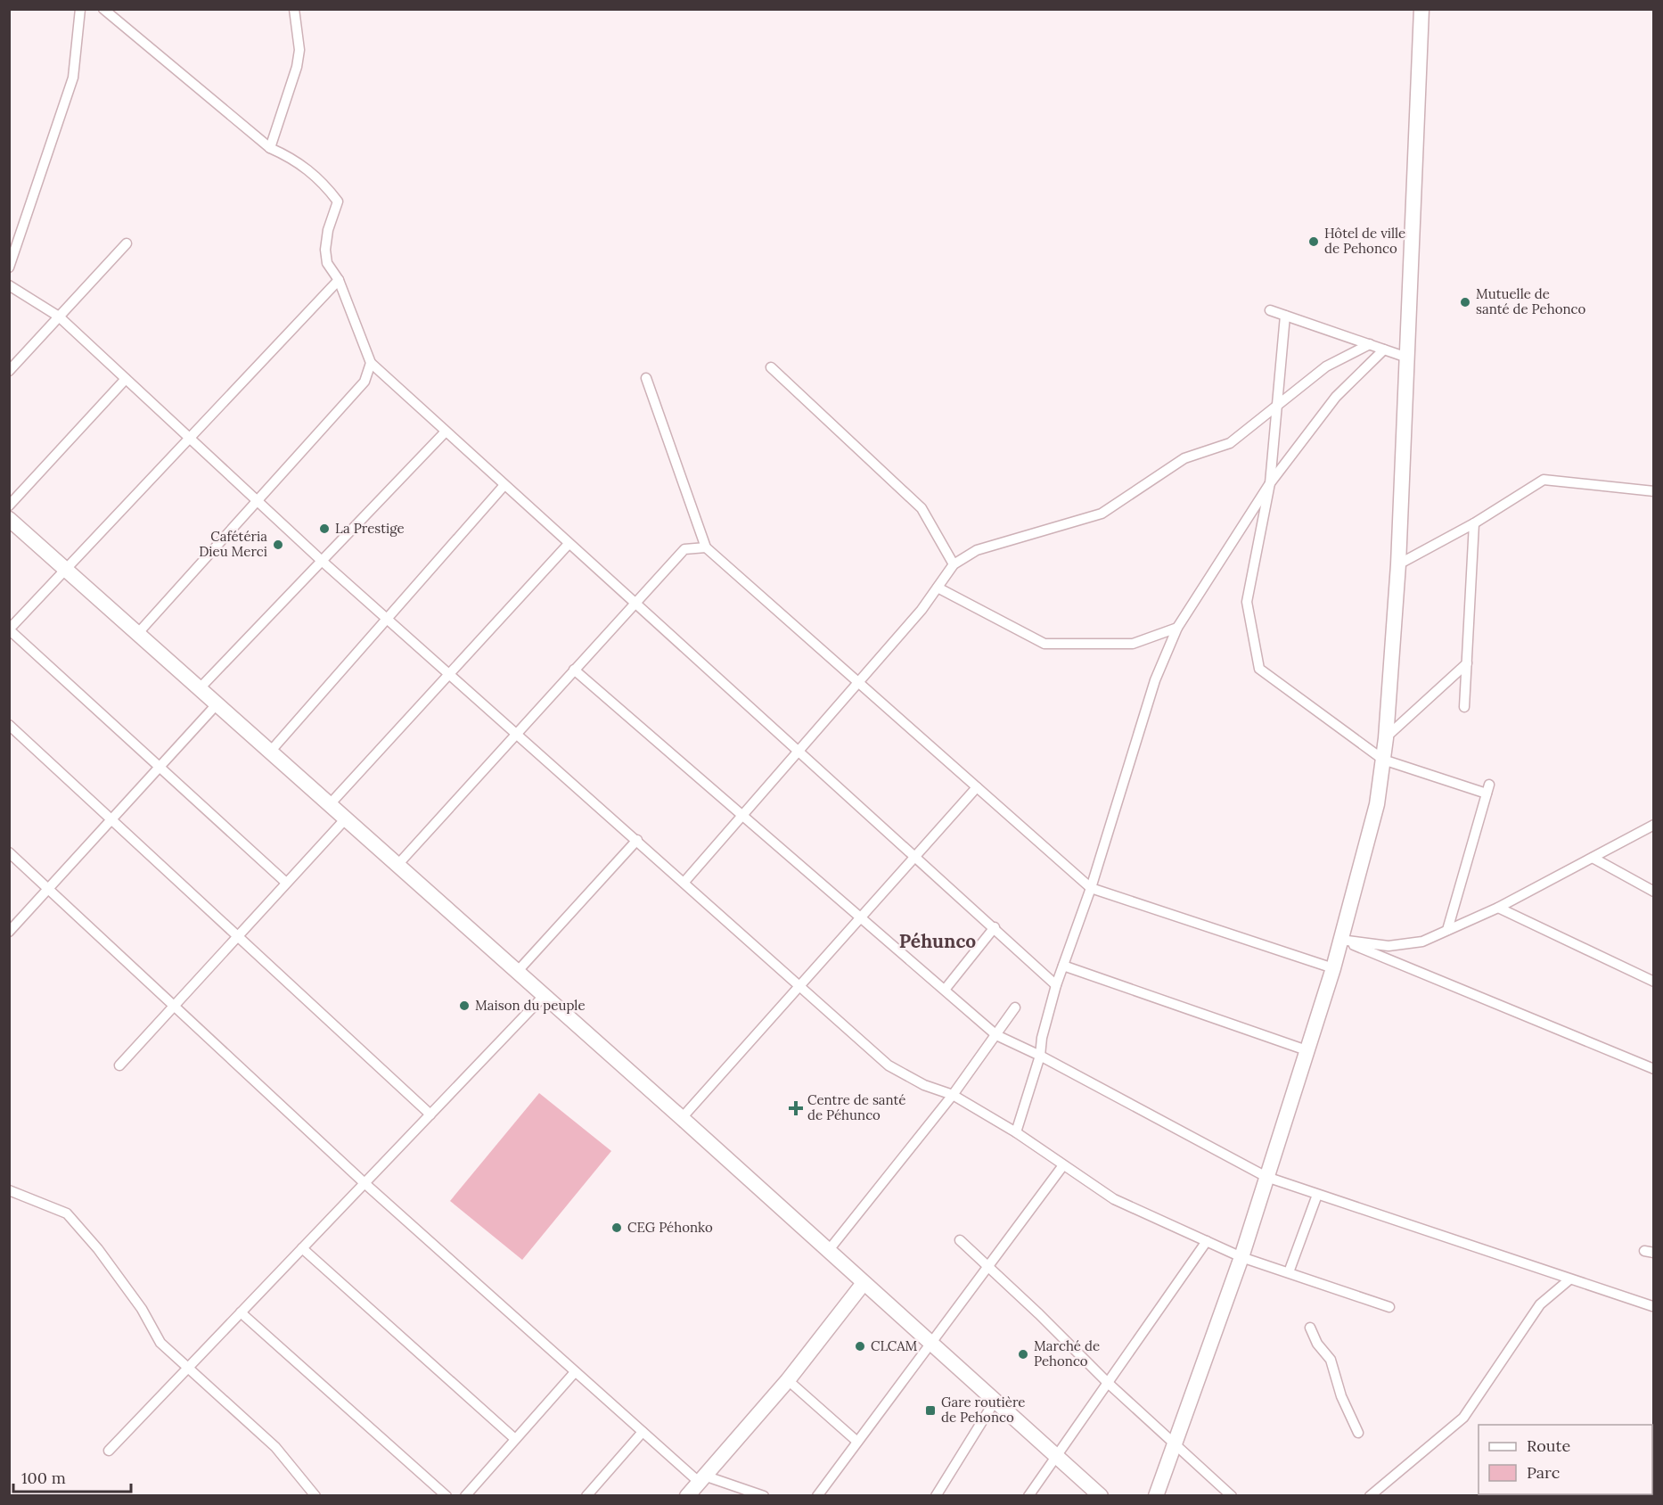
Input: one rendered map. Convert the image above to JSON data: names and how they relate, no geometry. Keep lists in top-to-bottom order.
{
  "districts": ["Péhunco"],
  "places": {
    "other": [
      "Hôtel de ville de Pehonco",
      "Mutuelle de santé de Pehonco",
      "La Prestige",
      "Cafétéria Dieu Merci",
      "Maison du peuple",
      "CEG Péhonko",
      "CLCAM",
      "Marché de Pehonco"
    ],
    "health": ["Centre de santé de Péhunco"],
    "transit": ["Gare routière de Pehonco"]
  },
  "legend": ["Route", "Parc"],
  "scale_bar": "100 m"
}
